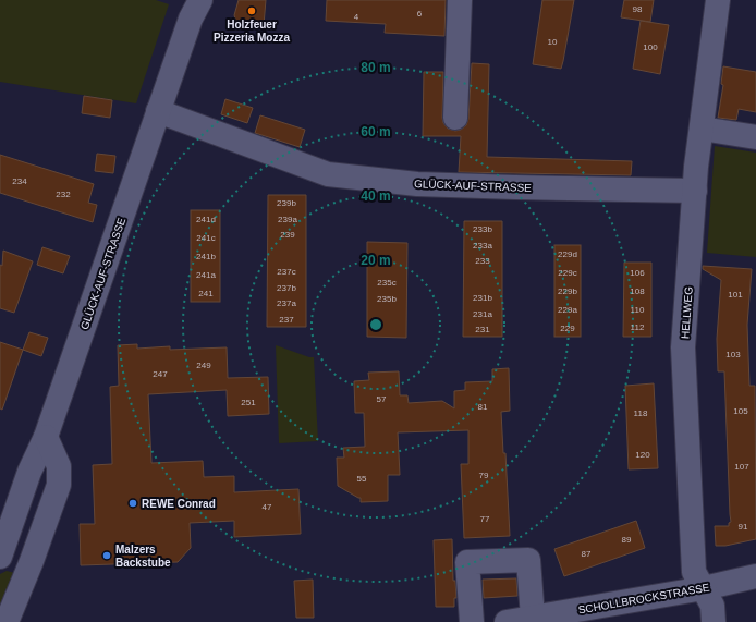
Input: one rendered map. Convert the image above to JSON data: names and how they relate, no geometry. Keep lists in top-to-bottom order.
{
  "streets": {
    "street": ["GLÜCK-AUF-STRASSE", "HELLWEG", "SCHOLLBROCKSTRASSE"]
  },
  "crossings": [
    ["GLÜCK-AUF-STRASSE", "HELLWEG"],
    ["HELLWEG", "SCHOLLBROCKSTRASSE"]
  ],
  "places": ["Holzfeuer Pizzeria Mozza", "REWE Conrad", "Malzers Backstube"],
  "house_numbers": [
    "98",
    "6",
    "4",
    "10",
    "100",
    "234",
    "232",
    "239b",
    "241d",
    "239a",
    "233b",
    "239",
    "241c",
    "233a",
    "229d",
    "241b",
    "233",
    "237c",
    "229c",
    "106",
    "241a",
    "235c",
    "237b",
    "229b",
    "108",
    "241",
    "101",
    "231b",
    "235b",
    "237a",
    "229a",
    "110",
    "231a",
    "237",
    "112",
    "229",
    "231",
    "103",
    "249",
    "247",
    "57",
    "251",
    "81",
    "105",
    "118",
    "120",
    "107",
    "79",
    "55",
    "47",
    "77",
    "91",
    "89",
    "87"
  ],
  "rings": [
    "80 m",
    "60 m",
    "40 m",
    "20 m"
  ]
}
